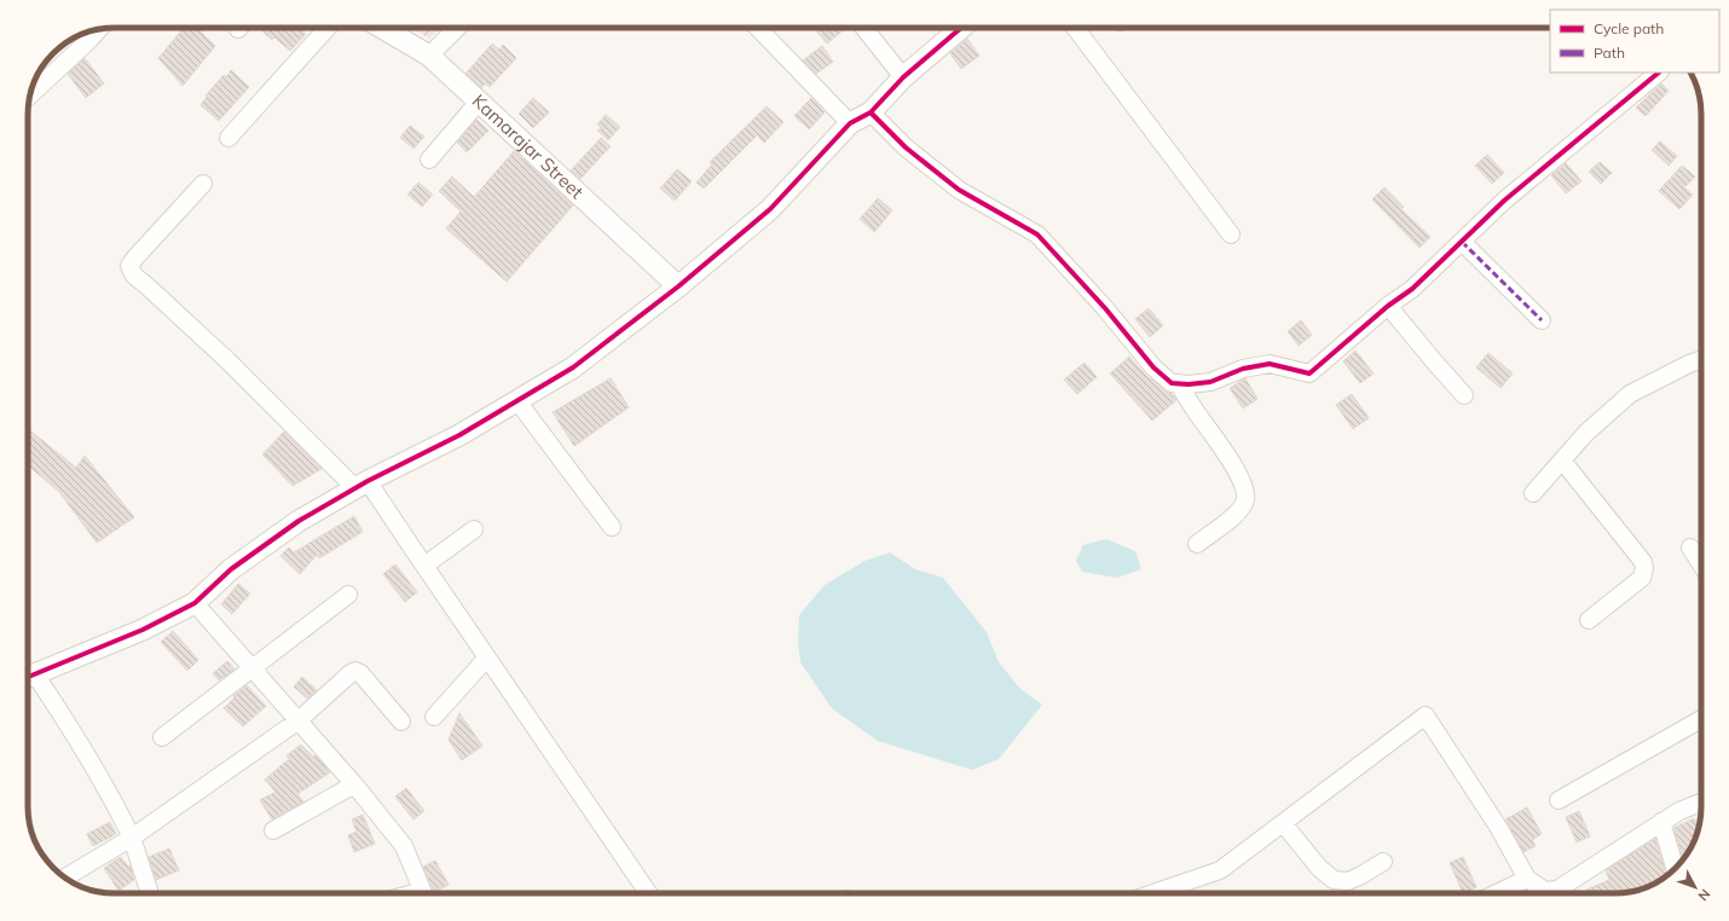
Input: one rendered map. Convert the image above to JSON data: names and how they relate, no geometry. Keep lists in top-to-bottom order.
{
  "streets": {
    "street": ["Kamarajar Street"]
  },
  "legend": ["Cycle path", "Path"],
  "north": "bottom right"
}
